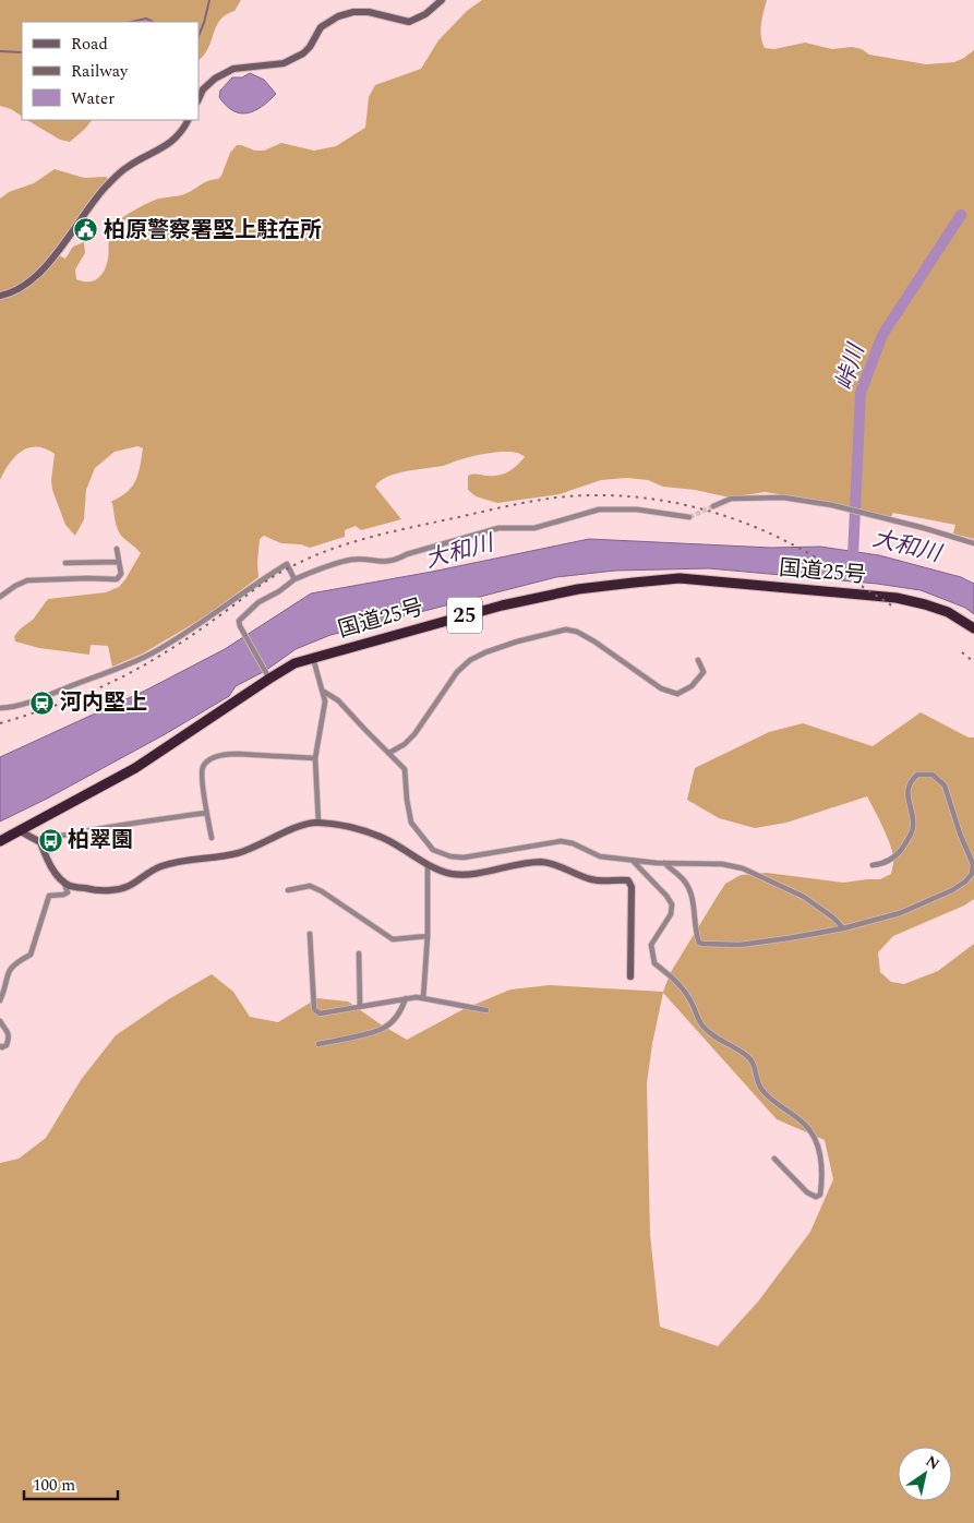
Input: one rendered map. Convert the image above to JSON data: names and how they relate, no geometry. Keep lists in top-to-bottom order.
{
  "streets": {
    "highway": ["国道25号", "25"]
  },
  "water": ["峠川", "大和川"],
  "places": {
    "public building": ["柏原警察署堅上駐在所"],
    "station": ["河内堅上"],
    "bus stop": ["柏翠園"]
  },
  "legend": ["Road", "Railway", "Water"],
  "scale_bar": "100 m",
  "north": "top right"
}
